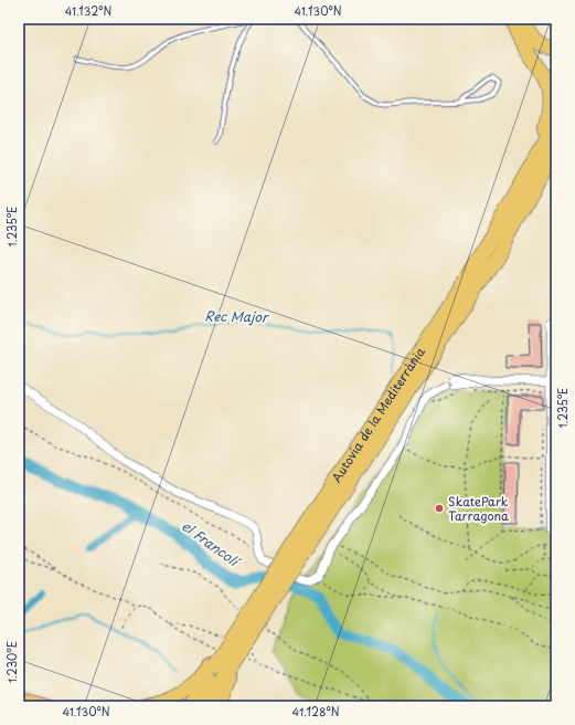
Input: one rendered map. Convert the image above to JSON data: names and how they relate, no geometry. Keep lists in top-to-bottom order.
{
  "streets": {
    "highway": ["Autovia de la Mediterrània"]
  },
  "water": ["Rec Major", "el Francolí"],
  "places": ["SkatePark Tarragona"],
  "coordinates": [
    "41.132°N",
    "41.130°N",
    "1.235°E",
    "1.230°E",
    "41.128°N"
  ]
}
